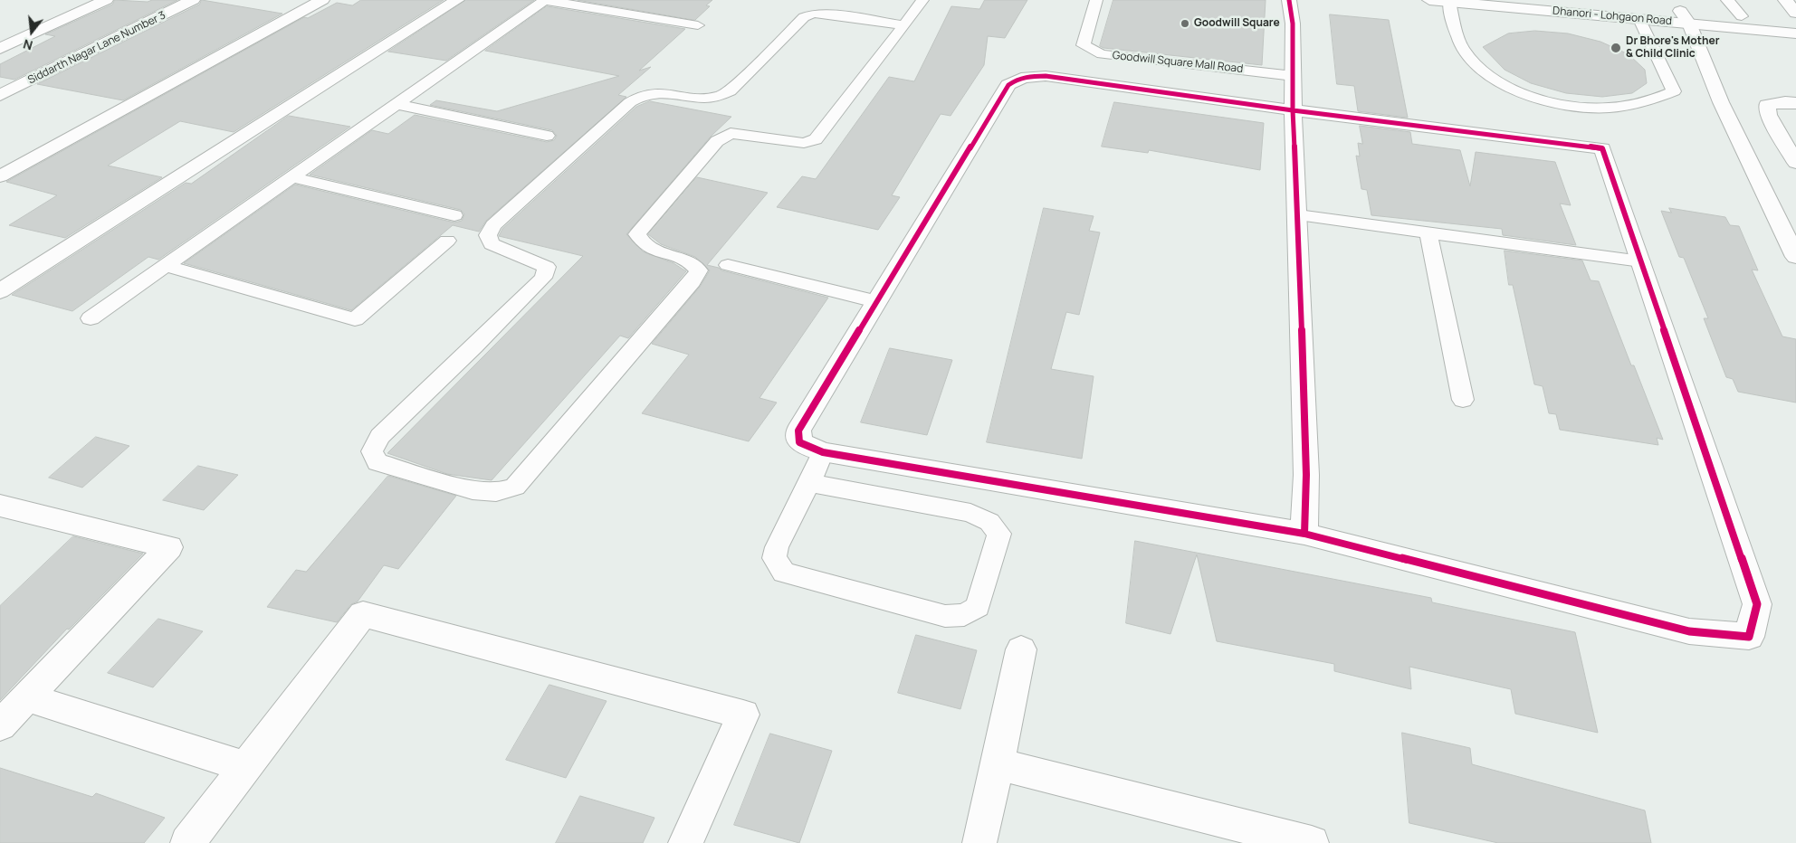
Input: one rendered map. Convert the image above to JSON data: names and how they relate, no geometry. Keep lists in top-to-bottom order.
{
  "streets": {
    "street": ["Dhanori - Lohgaon Road", "Siddarth Nagar Lane Number 3"],
    "lane": ["Goodwill Square Mall Road"]
  },
  "places": ["Goodwill Square", "Dr Bhore's Mother & Child Clinic"],
  "north": "bottom"
}
